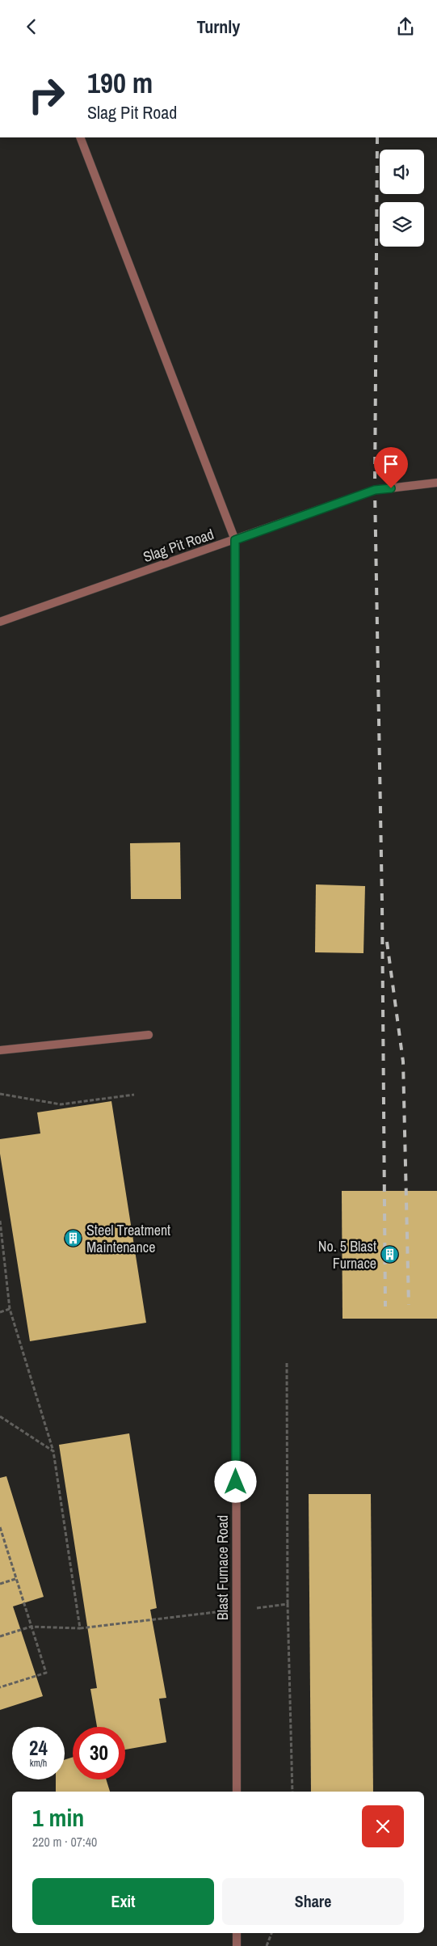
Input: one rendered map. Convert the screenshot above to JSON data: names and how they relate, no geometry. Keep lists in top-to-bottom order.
{
  "streets": {
    "street": ["Slag Pit Road", "Blast Furnace Road"]
  },
  "crossings": [
    ["Slag Pit Road", "Blast Furnace Road"]
  ],
  "places": {
    "building": ["Steel Treatment Maintenance", "No. 5 Blast Furnace"]
  },
  "page": {
    "header": "Turnly",
    "turn": ["190 m", "Slag Pit Road"],
    "speed": "24 km/h",
    "limit": "30",
    "heading": ["1 min", "220 m · 07:40"],
    "buttons": ["Exit", "Share"]
  }
}
